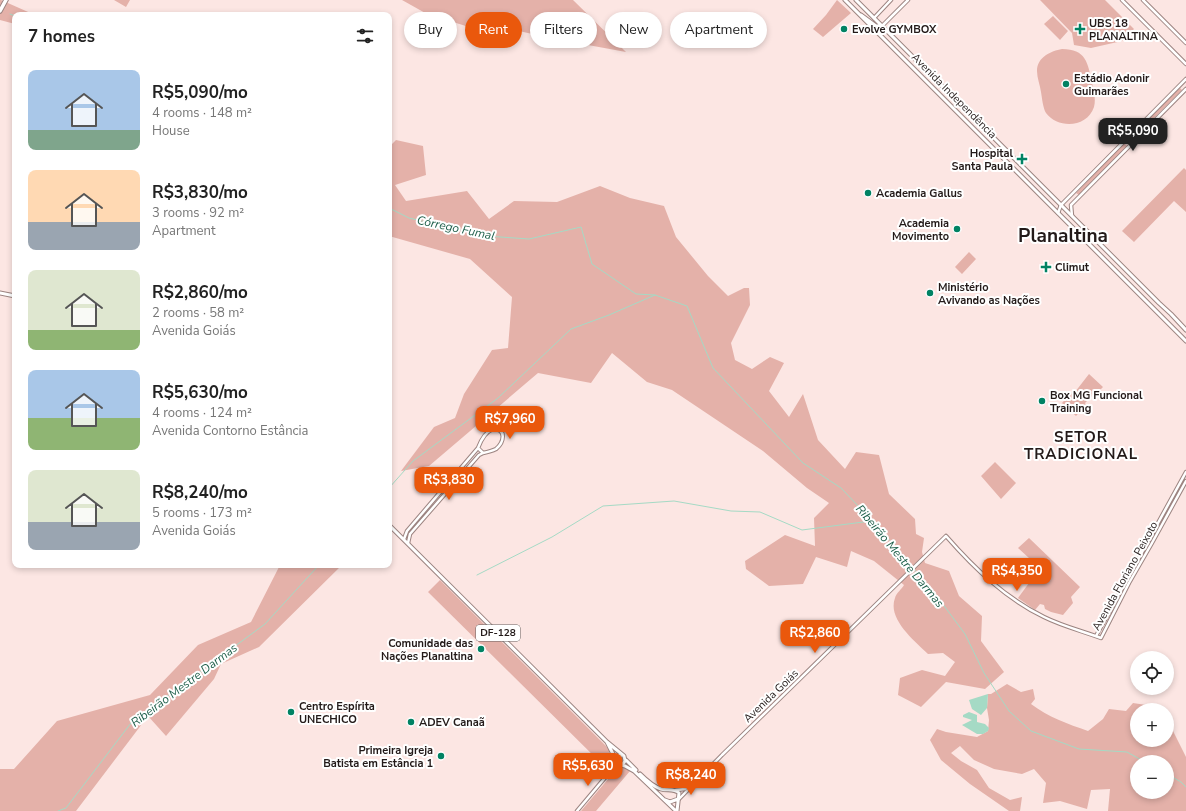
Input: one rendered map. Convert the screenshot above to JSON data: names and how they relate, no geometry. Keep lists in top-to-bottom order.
{
  "streets": {
    "main road": ["Avenida Independência", "DF-128"],
    "street": ["Avenida Floriano Peixoto", "Avenida Goiás"]
  },
  "crossings": [
    ["Avenida Floriano Peixoto", "Avenida Goiás"],
    ["DF-128", "Avenida Goiás"]
  ],
  "districts": ["Planaltina", "SETOR TRADICIONAL"],
  "water": ["Córrego Fumal", "Ribeirão Mestre Darmas"],
  "places": {
    "other": [
      "Evolve GYMBOX",
      "Estádio Adonir Guimarães",
      "Academia Gallus",
      "Academia Movimento",
      "Ministério Avivando as Nações",
      "Box MG Funcional Training",
      "Comunidade das Nações Planaltina",
      "Centro Espírita UNECHICO",
      "ADEV Canaã",
      "Primeira Igreja Batista em Estância 1"
    ],
    "health": ["UBS 18 PLANALTINA", "Hospital Santa Paula", "Climut"]
  },
  "page": {
    "chip": [
      "Buy",
      "Rent",
      "Filters",
      "New",
      "Apartment"
    ],
    "heading": "7 homes",
    "list": [
      {
        "name": "R$5,090/mo",
        "note": "4 rooms · 148 m² · House"
      },
      {
        "name": "R$3,830/mo",
        "note": "3 rooms · 92 m² · Apartment"
      },
      {
        "name": "R$2,860/mo",
        "note": "2 rooms · 58 m² · Avenida Goiás"
      },
      {
        "name": "R$5,630/mo",
        "note": "4 rooms · 124 m² · Avenida Contorno Estância"
      },
      {
        "name": "R$8,240/mo",
        "note": "5 rooms · 173 m² · Avenida Goiás"
      }
    ],
    "price": [
      "R$5,090",
      "R$7,960",
      "R$3,830",
      "R$4,350",
      "R$2,860",
      "R$5,630",
      "R$8,240"
    ],
    "map_buttons": ["+", "−"]
  }
}
